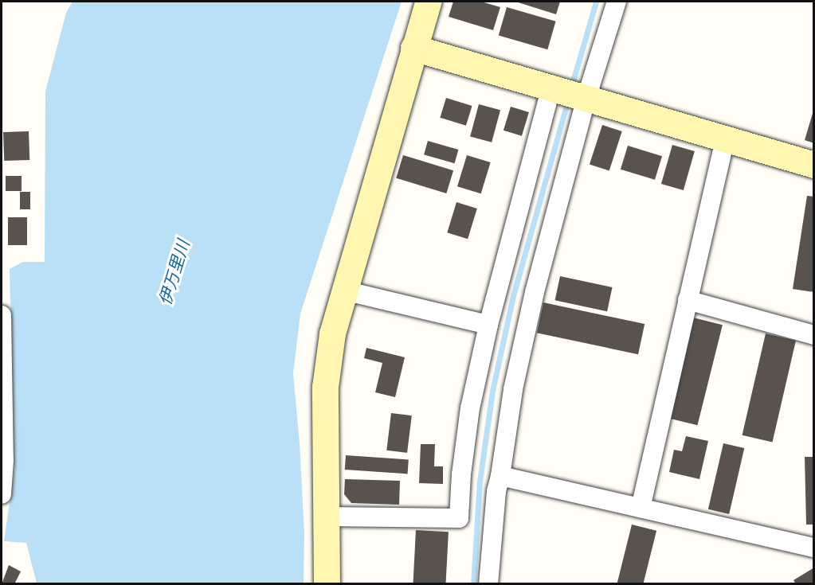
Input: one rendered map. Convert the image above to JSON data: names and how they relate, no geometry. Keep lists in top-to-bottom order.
{
  "water": ["伊万里川"]
}
